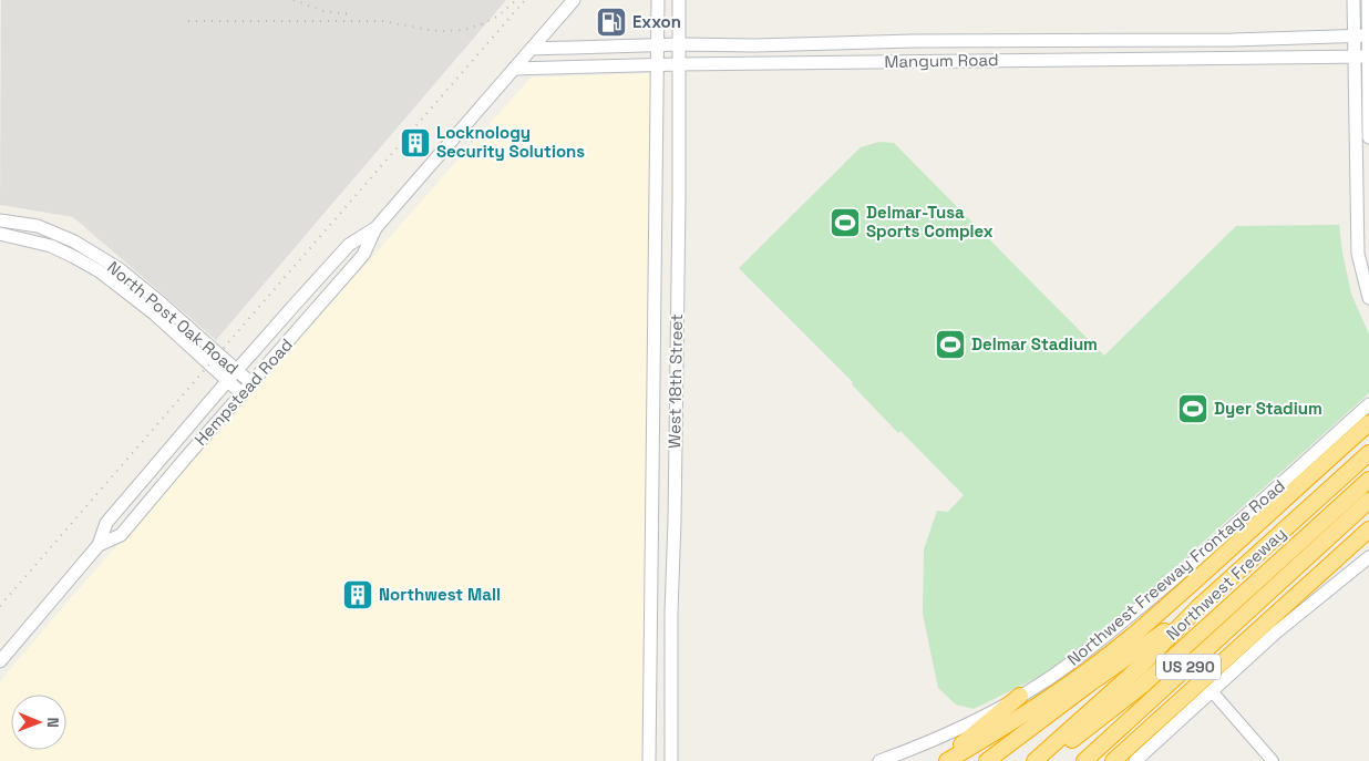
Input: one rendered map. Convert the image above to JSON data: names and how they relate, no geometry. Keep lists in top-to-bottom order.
{
  "streets": {
    "highway": ["Northwest Freeway", "US 290"],
    "main road": [
      "Mangum Road",
      "North Post Oak Road",
      "West 18th Street",
      "Hempstead Road",
      "Northwest Freeway Frontage Road"
    ]
  },
  "crossings": [
    ["Mangum Road", "West 18th Street"],
    ["Mangum Road", "Hempstead Road"],
    ["North Post Oak Road", "Hempstead Road"]
  ],
  "places": {
    "fuel station": ["Exxon"],
    "building": ["Locknology Security Solutions", "Northwest Mall"],
    "sports": ["Delmar-Tusa Sports Complex", "Delmar Stadium", "Dyer Stadium"]
  },
  "north": "right"
}
